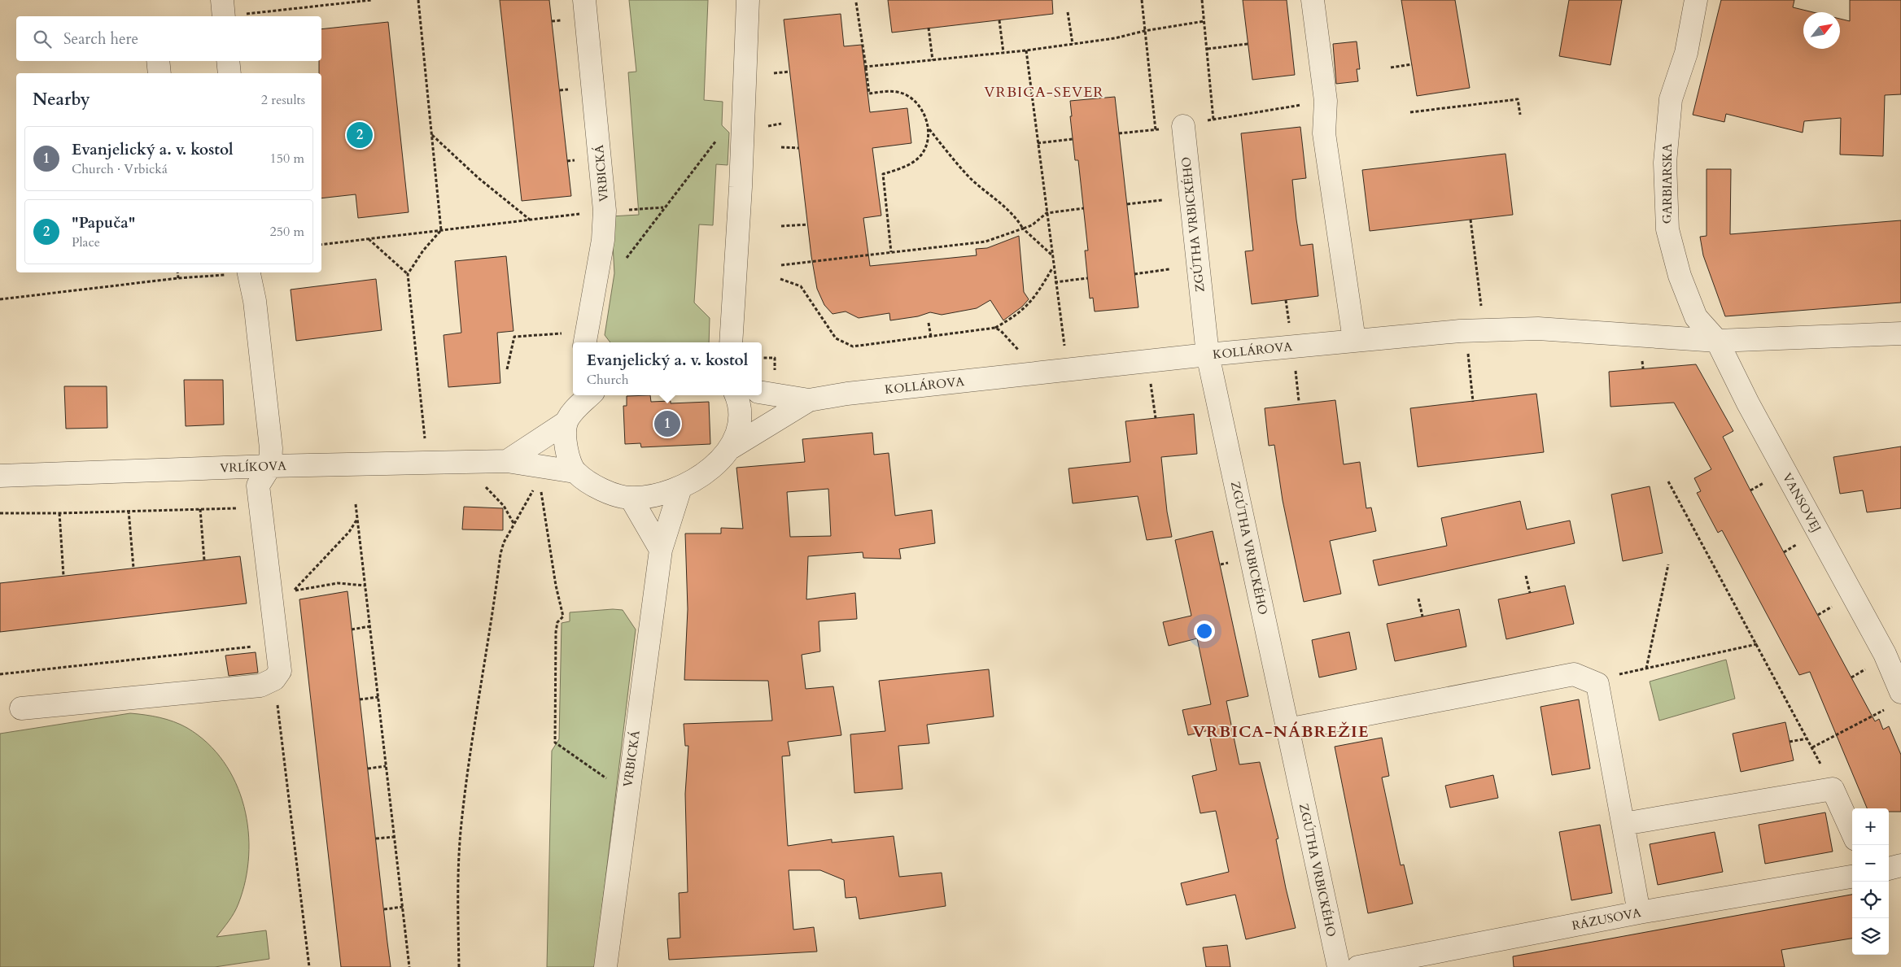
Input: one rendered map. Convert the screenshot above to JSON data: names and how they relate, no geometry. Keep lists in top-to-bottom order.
{
  "streets": {
    "street": [
      "VRBICKÁ",
      "GARBIARSKA",
      "ZGÚTHA VRBICKÉHO",
      "KOLLÁROVA",
      "VRLÍKOVA",
      "VANSOVEJ",
      "RÁZUSOVA"
    ]
  },
  "crossings": [
    ["GARBIARSKA", "VANSOVEJ"],
    ["ZGÚTHA VRBICKÉHO", "KOLLÁROVA"],
    ["KOLLÁROVA", "VANSOVEJ"]
  ],
  "districts": ["VRBICA-SEVER", "VRBICA-NÁBREŽIE"],
  "north": "top right",
  "page": {
    "search": "Search here",
    "heading": ["Nearby", "2 results"],
    "pins": ["2", "1"],
    "list": [
      {
        "mark": "1",
        "name": "Evanjelický a. v. kostol",
        "note": "Church · Vrbická",
        "value": "150 m"
      },
      {
        "mark": "2",
        "name": "\"Papuča\"",
        "note": "Place",
        "value": "250 m"
      }
    ],
    "popup": ["Evanjelický a. v. kostol", "Church"],
    "map_buttons": ["+", "−"]
  }
}
